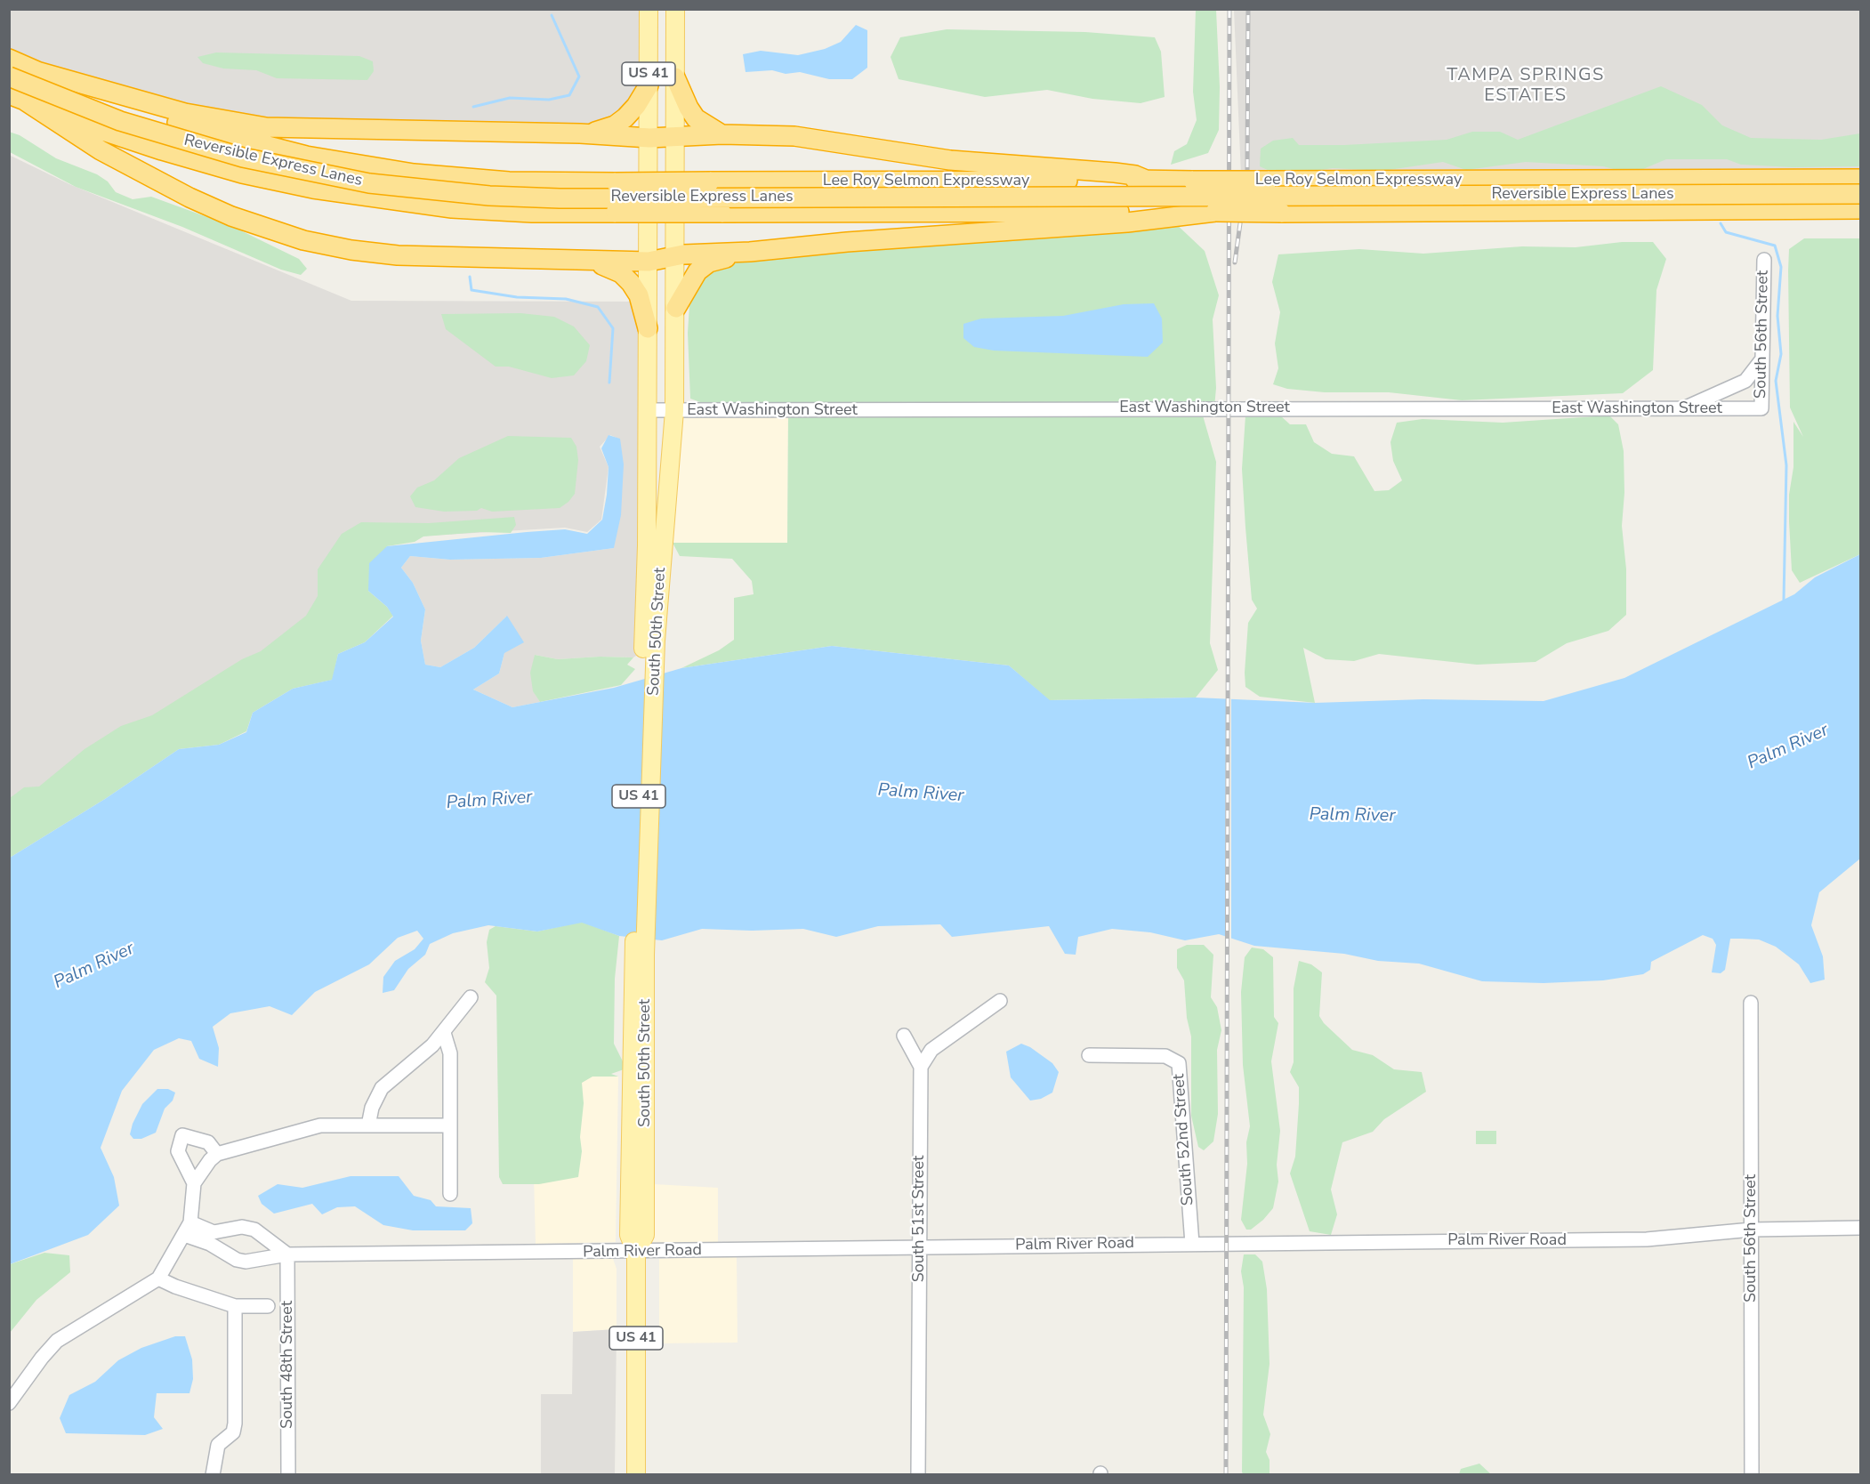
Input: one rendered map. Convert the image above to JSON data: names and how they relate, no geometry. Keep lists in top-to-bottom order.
{
  "streets": {
    "highway": ["Reversible Express Lanes", "Lee Roy Selmon Expressway"],
    "main road": ["US 41", "South 50th Street"],
    "street": [
      "South 56th Street",
      "East Washington Street",
      "South 52nd Street",
      "South 51st Street",
      "Palm River Road",
      "South 48th Street"
    ]
  },
  "crossings": [
    ["South 56th Street", "East Washington Street"],
    ["South 56th Street", "Palm River Road"],
    ["East Washington Street", "South 50th Street"],
    ["South 50th Street", "Palm River Road"],
    ["South 52nd Street", "Palm River Road"],
    ["South 51st Street", "Palm River Road"],
    ["Palm River Road", "South 48th Street"]
  ],
  "districts": ["TAMPA SPRINGS ESTATES"],
  "water": ["Palm River"]
}
